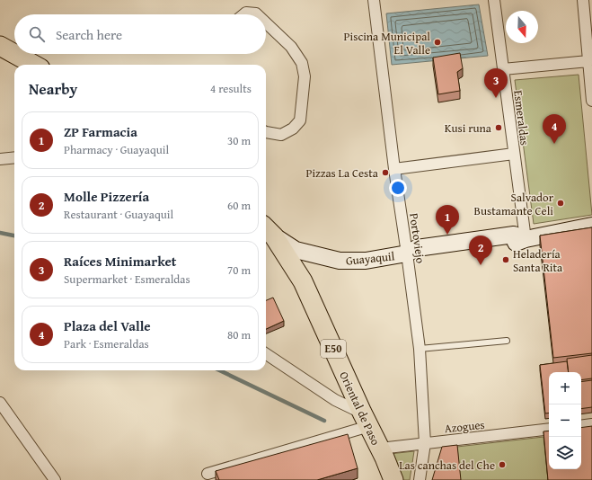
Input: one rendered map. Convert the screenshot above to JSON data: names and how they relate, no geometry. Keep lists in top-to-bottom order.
{
  "streets": {
    "highway": ["E50", "Oriental de Paso"],
    "main road": ["Guayaquil"],
    "street": ["Esmeraldas", "Portoviejo", "Azogues"]
  },
  "crossings": [
    ["Esmeraldas", "Guayaquil"],
    ["Portoviejo", "Guayaquil"],
    ["Portoviejo", "Azogues"],
    ["Guayaquil", "Oriental de Paso"],
    ["Oriental de Paso", "Azogues"]
  ],
  "places": [
    "Piscina Municipal El Valle",
    "Kusi runa",
    "Pizzas La Cesta",
    "Salvador Bustamante Celi",
    "Heladería Santa Rita",
    "Las canchas del Che"
  ],
  "north": "bottom",
  "page": {
    "search": "Search here",
    "heading": ["Nearby", "4 results"],
    "pins": [
      "3",
      "4",
      "1",
      "2"
    ],
    "list": [
      {
        "mark": "1",
        "name": "ZP Farmacia",
        "note": "Pharmacy · Guayaquil",
        "value": "30 m"
      },
      {
        "mark": "2",
        "name": "Molle Pizzería",
        "note": "Restaurant · Guayaquil",
        "value": "60 m"
      },
      {
        "mark": "3",
        "name": "Raíces Minimarket",
        "note": "Supermarket · Esmeraldas",
        "value": "70 m"
      },
      {
        "mark": "4",
        "name": "Plaza del Valle",
        "note": "Park · Esmeraldas",
        "value": "80 m"
      }
    ],
    "map_buttons": ["+", "−"]
  }
}
